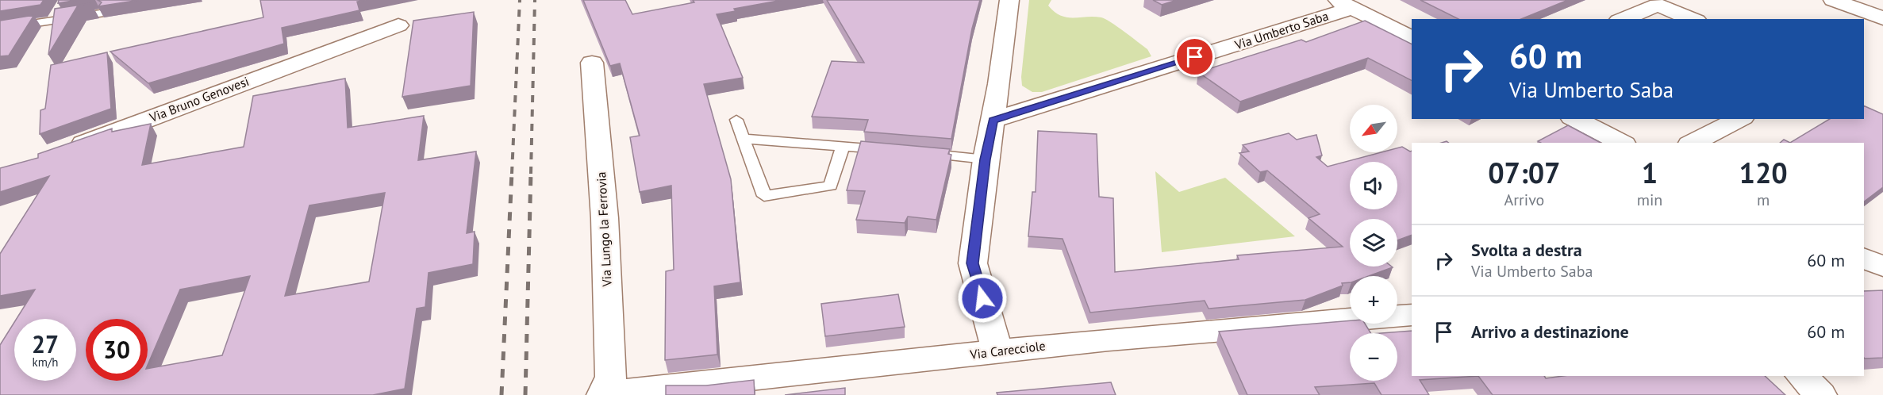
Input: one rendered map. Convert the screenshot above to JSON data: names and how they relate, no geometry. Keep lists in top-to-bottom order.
{
  "streets": {
    "street": [
      "Via Umberto Saba",
      "Via Bruno Genovesi",
      "Via Lungo la Ferrovia",
      "Via Carecciole"
    ]
  },
  "crossings": [
    ["Via Lungo la Ferrovia", "Via Carecciole"]
  ],
  "north": "bottom left",
  "page": {
    "turn": ["60 m", "Via Umberto Saba"],
    "map_buttons": ["+", "−"],
    "eta": [
      "07:07",
      "Arrivo",
      "1",
      "min",
      "120",
      "m"
    ],
    "list": [
      {
        "name": "Svolta a destra",
        "note": "Via Umberto Saba",
        "value": "60 m"
      },
      {
        "name": "Arrivo a destinazione",
        "value": "60 m"
      }
    ],
    "speed": "27 km/h",
    "limit": "30"
  }
}
